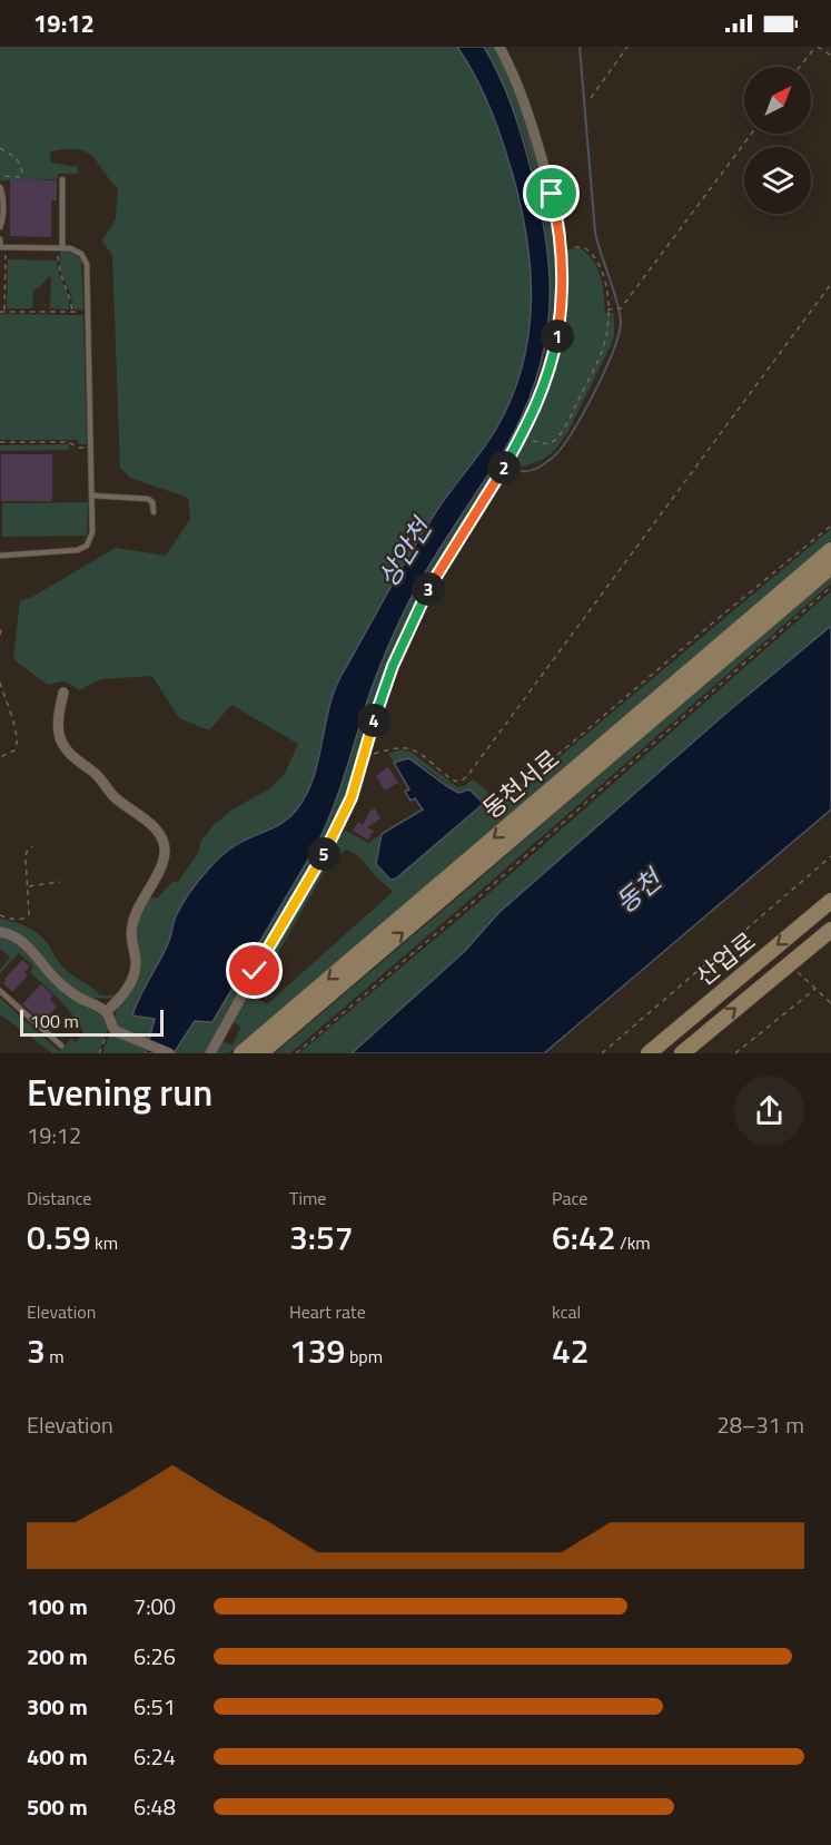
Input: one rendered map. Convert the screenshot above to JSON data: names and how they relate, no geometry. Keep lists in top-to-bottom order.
{
  "streets": {
    "main road": ["동천서로", "산업로"]
  },
  "water": ["상안천", "동천"],
  "scale_bar": "100 m",
  "north": "top right",
  "page": {
    "status": "19:12",
    "pins": [
      "1",
      "2",
      "3",
      "4",
      "5"
    ],
    "scale": "100 m",
    "heading": ["Evening run", "19:12"],
    "stats": [
      ["Distance", "0.59 km"],
      ["Time", "3:57"],
      ["Pace", "6:42 /km"],
      ["Elevation", "3 m"],
      ["Heart rate", "139 bpm"],
      ["kcal", "42"]
    ],
    "chart": ["Elevation", "28–31 m"],
    "list": [
      {
        "name": "100 m",
        "note": "7:00"
      },
      {
        "name": "200 m",
        "note": "6:26"
      },
      {
        "name": "300 m",
        "note": "6:51"
      },
      {
        "name": "400 m",
        "note": "6:24"
      },
      {
        "name": "500 m",
        "note": "6:48"
      }
    ]
  }
}
